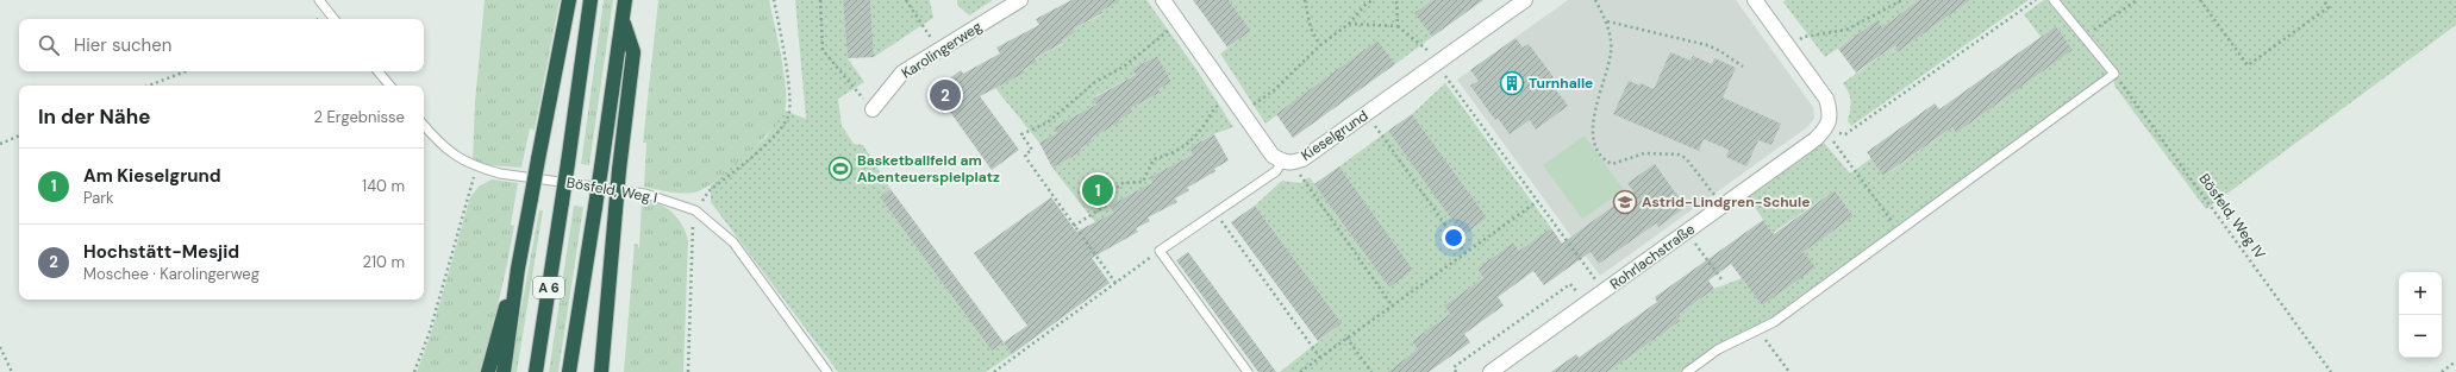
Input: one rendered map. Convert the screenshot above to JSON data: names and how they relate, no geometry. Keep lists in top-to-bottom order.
{
  "streets": {
    "highway": ["A 6"],
    "street": ["Karolingerweg", "Kieselgrund", "Rohrlachstraße"],
    "lane": ["Bösfeld, Weg I"],
    "path": ["Bösfeld, Weg IV"]
  },
  "places": {
    "building": ["Turnhalle"],
    "sports": ["Basketballfeld am Abenteuerspielplatz"],
    "school or university": ["Astrid-Lindgren-Schule"]
  },
  "page": {
    "search": "Hier suchen",
    "pins": ["2", "1"],
    "heading": ["In der Nähe", "2 Ergebnisse"],
    "list": [
      {
        "mark": "1",
        "name": "Am Kieselgrund",
        "note": "Park",
        "value": "140 m"
      },
      {
        "mark": "2",
        "name": "Hochstätt-Mesjid",
        "note": "Moschee · Karolingerweg",
        "value": "210 m"
      }
    ],
    "map_buttons": ["+", "−"]
  }
}
